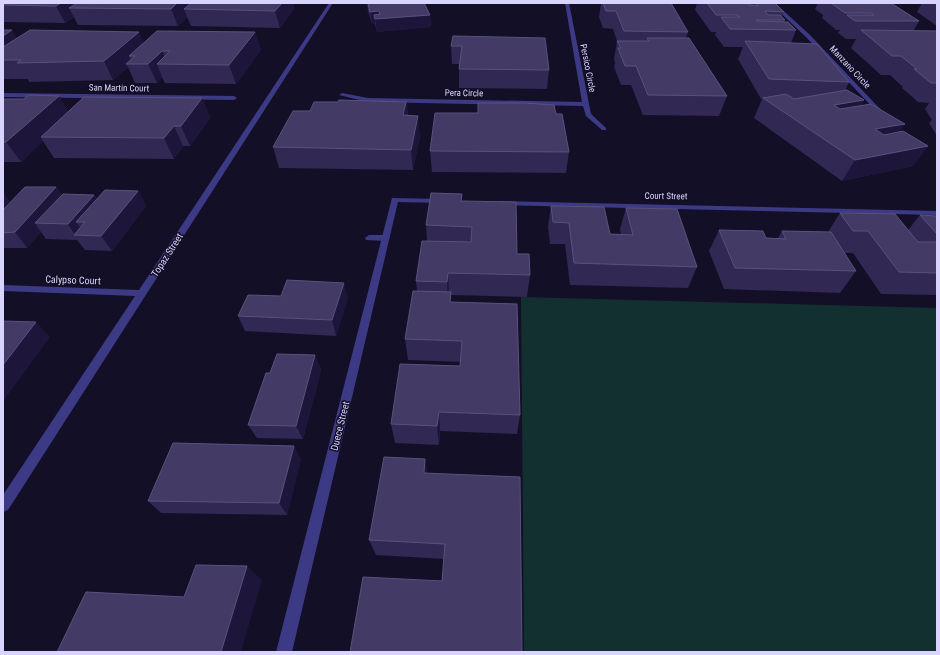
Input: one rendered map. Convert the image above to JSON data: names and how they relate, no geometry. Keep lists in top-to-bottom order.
{
  "streets": {
    "street": [
      "Manzano Circle",
      "Persico Circle",
      "San Martin Court",
      "Pera Circle",
      "Court Street",
      "Topaz Street",
      "Calypso Court",
      "Duece Street"
    ]
  },
  "crossings": [
    ["Persico Circle", "Pera Circle"],
    ["Topaz Street", "Calypso Court"]
  ]
}
